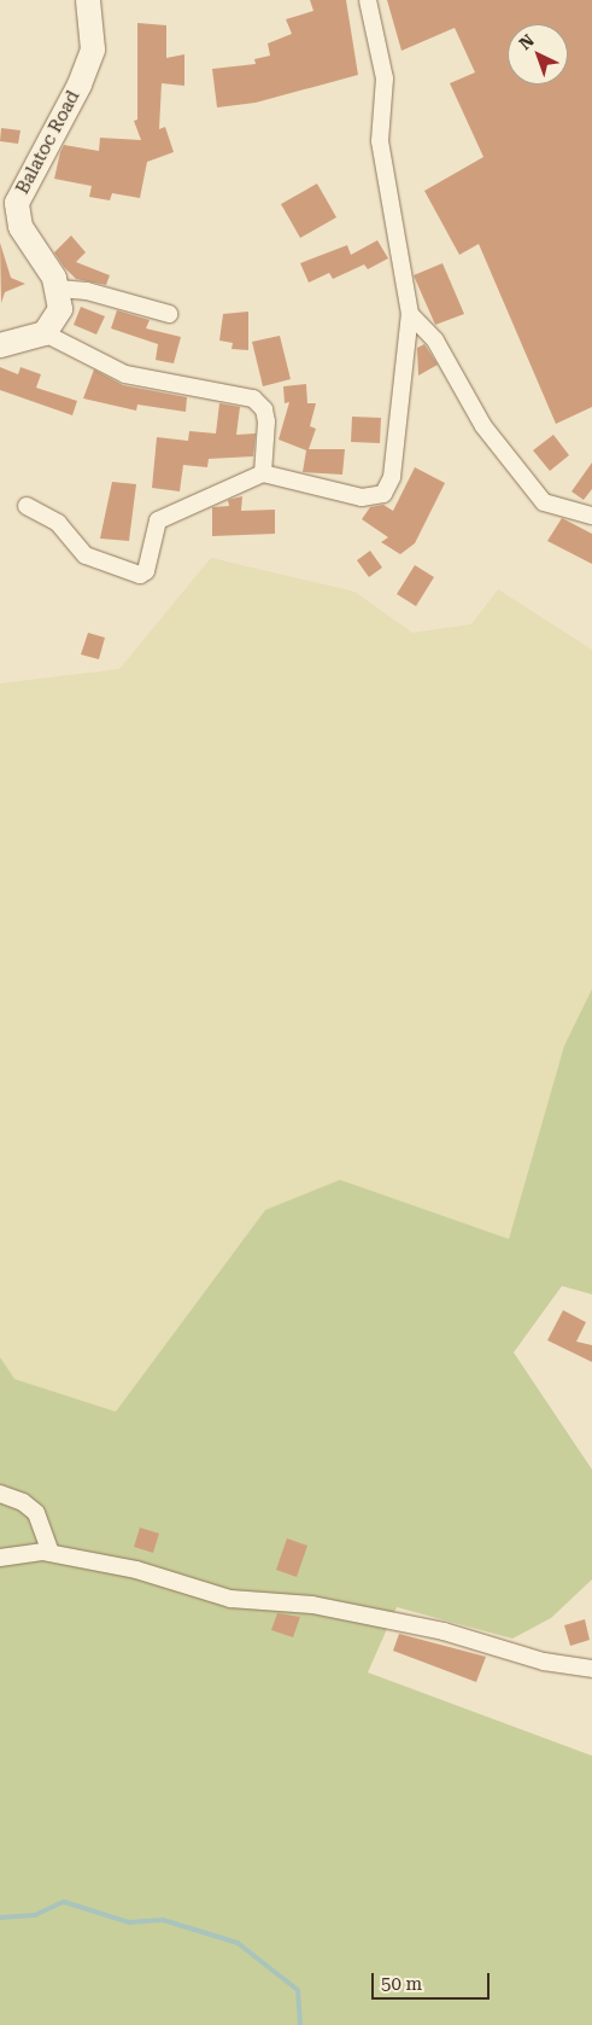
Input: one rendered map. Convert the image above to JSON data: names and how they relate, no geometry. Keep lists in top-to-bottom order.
{
  "streets": {
    "main road": ["Balatoc Road"]
  },
  "scale_bar": "50 m",
  "north": "top left"
}
